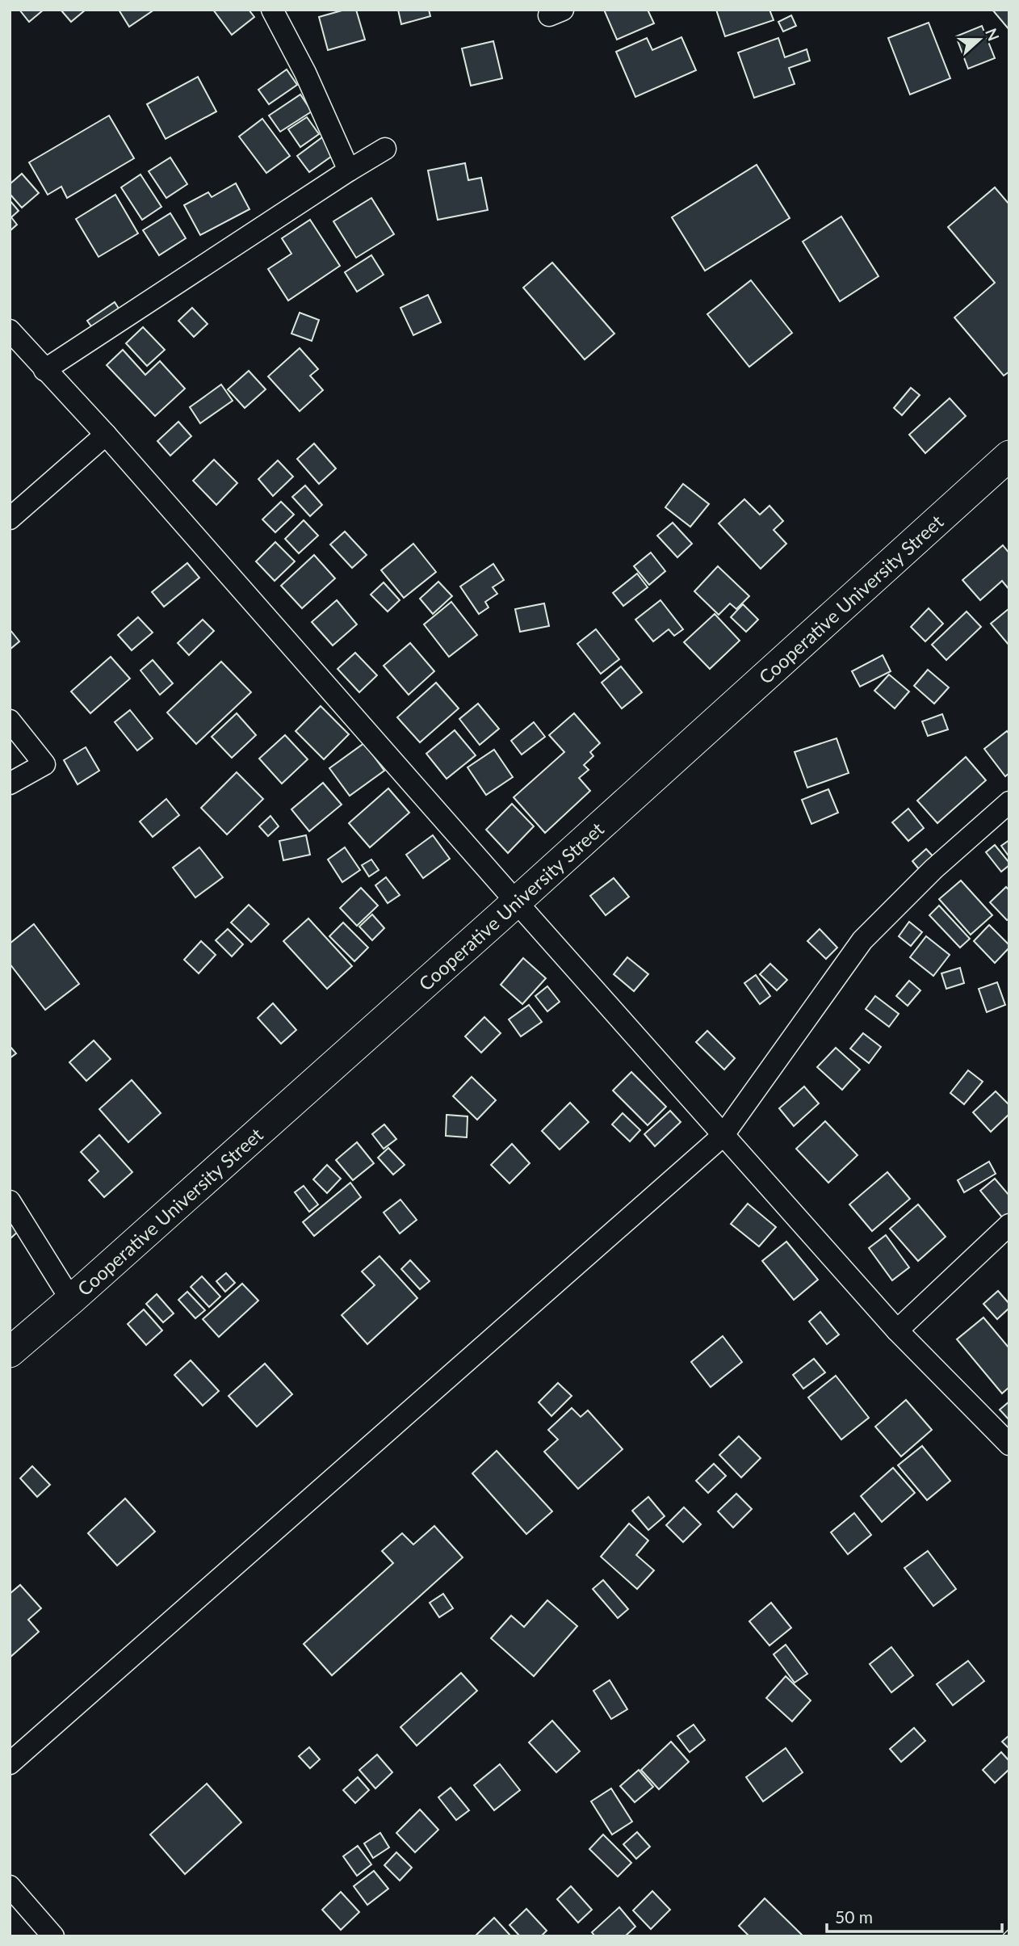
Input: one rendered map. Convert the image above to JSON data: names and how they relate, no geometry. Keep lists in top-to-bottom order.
{
  "streets": {
    "street": ["Cooperative University Street"]
  },
  "scale_bar": "50 m",
  "north": "right"
}
